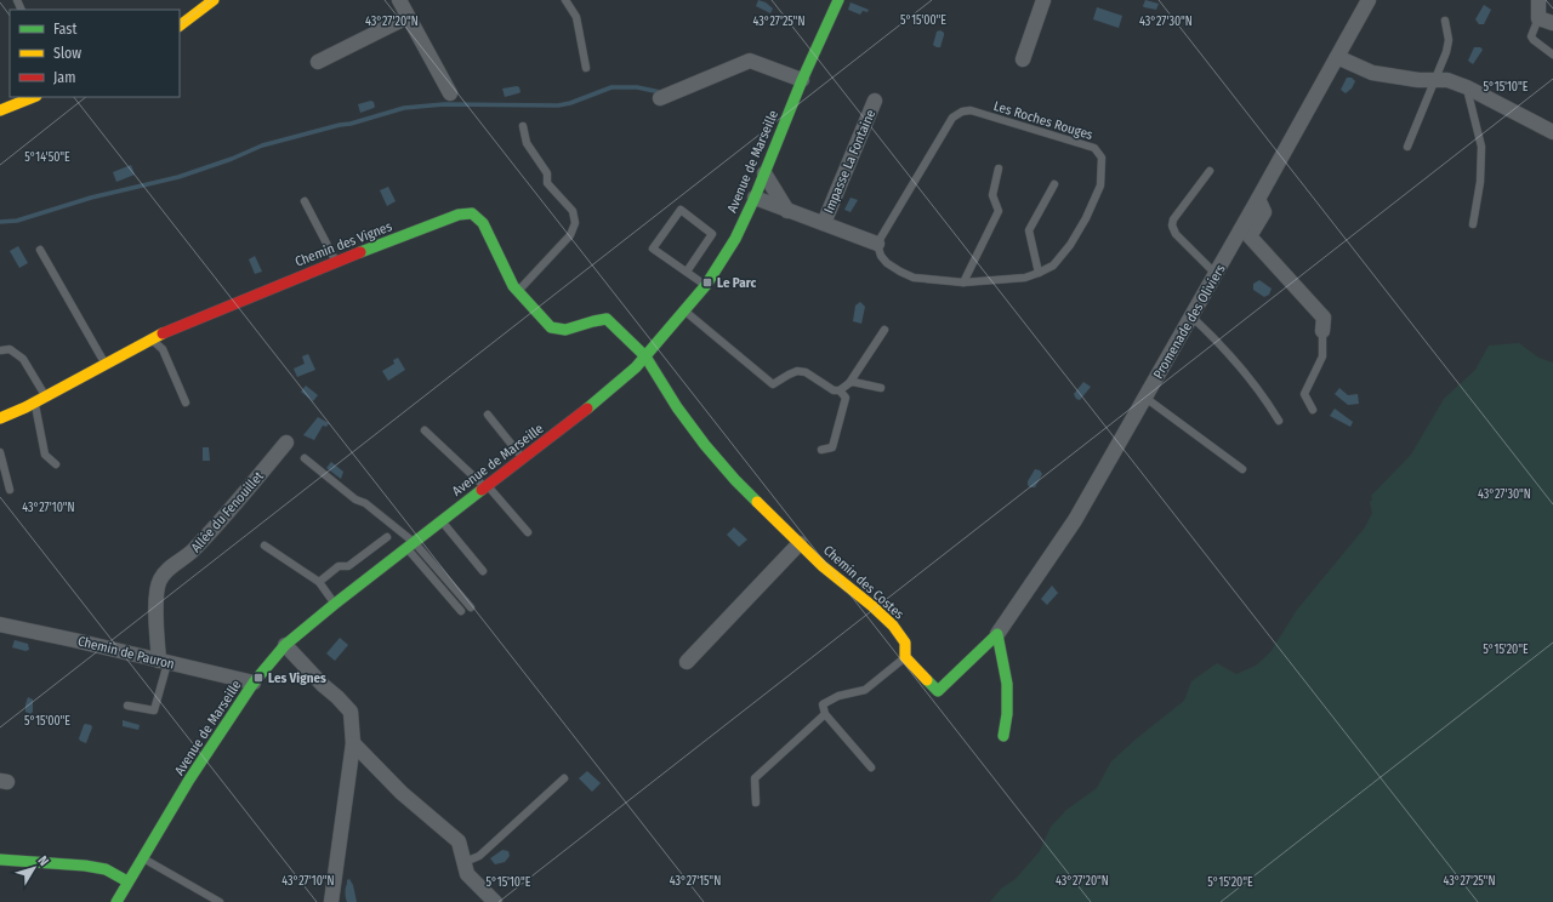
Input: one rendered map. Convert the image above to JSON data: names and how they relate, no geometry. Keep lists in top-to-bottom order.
{
  "streets": {
    "street": [
      "Avenue de Marseille",
      "Impasse La Fontaine",
      "Chemin des Vignes",
      "Promenade des Oliviers",
      "Allée du Fenouillet",
      "Chemin des Costes",
      "Chemin de Pauron"
    ],
    "lane": ["Les Roches Rouges"]
  },
  "crossings": [
    ["Avenue de Marseille", "Chemin des Vignes"],
    ["Avenue de Marseille", "Chemin des Costes"],
    ["Avenue de Marseille", "Chemin de Pauron"],
    ["Chemin des Vignes", "Chemin des Costes"],
    ["Promenade des Oliviers", "Chemin des Costes"],
    ["Allée du Fenouillet", "Chemin de Pauron"]
  ],
  "places": {
    "transit": ["Le Parc", "Les Vignes"]
  },
  "legend": ["Fast", "Slow", "Jam"],
  "north": "top right",
  "coordinates": [
    "5°15'00\"E",
    "43°27'20\"N",
    "43°27'25\"N",
    "43°27'30\"N",
    "5°15'10\"E",
    "5°14'50\"E",
    "43°27'10\"N",
    "5°15'20\"E",
    "43°27'15\"N"
  ]
}
